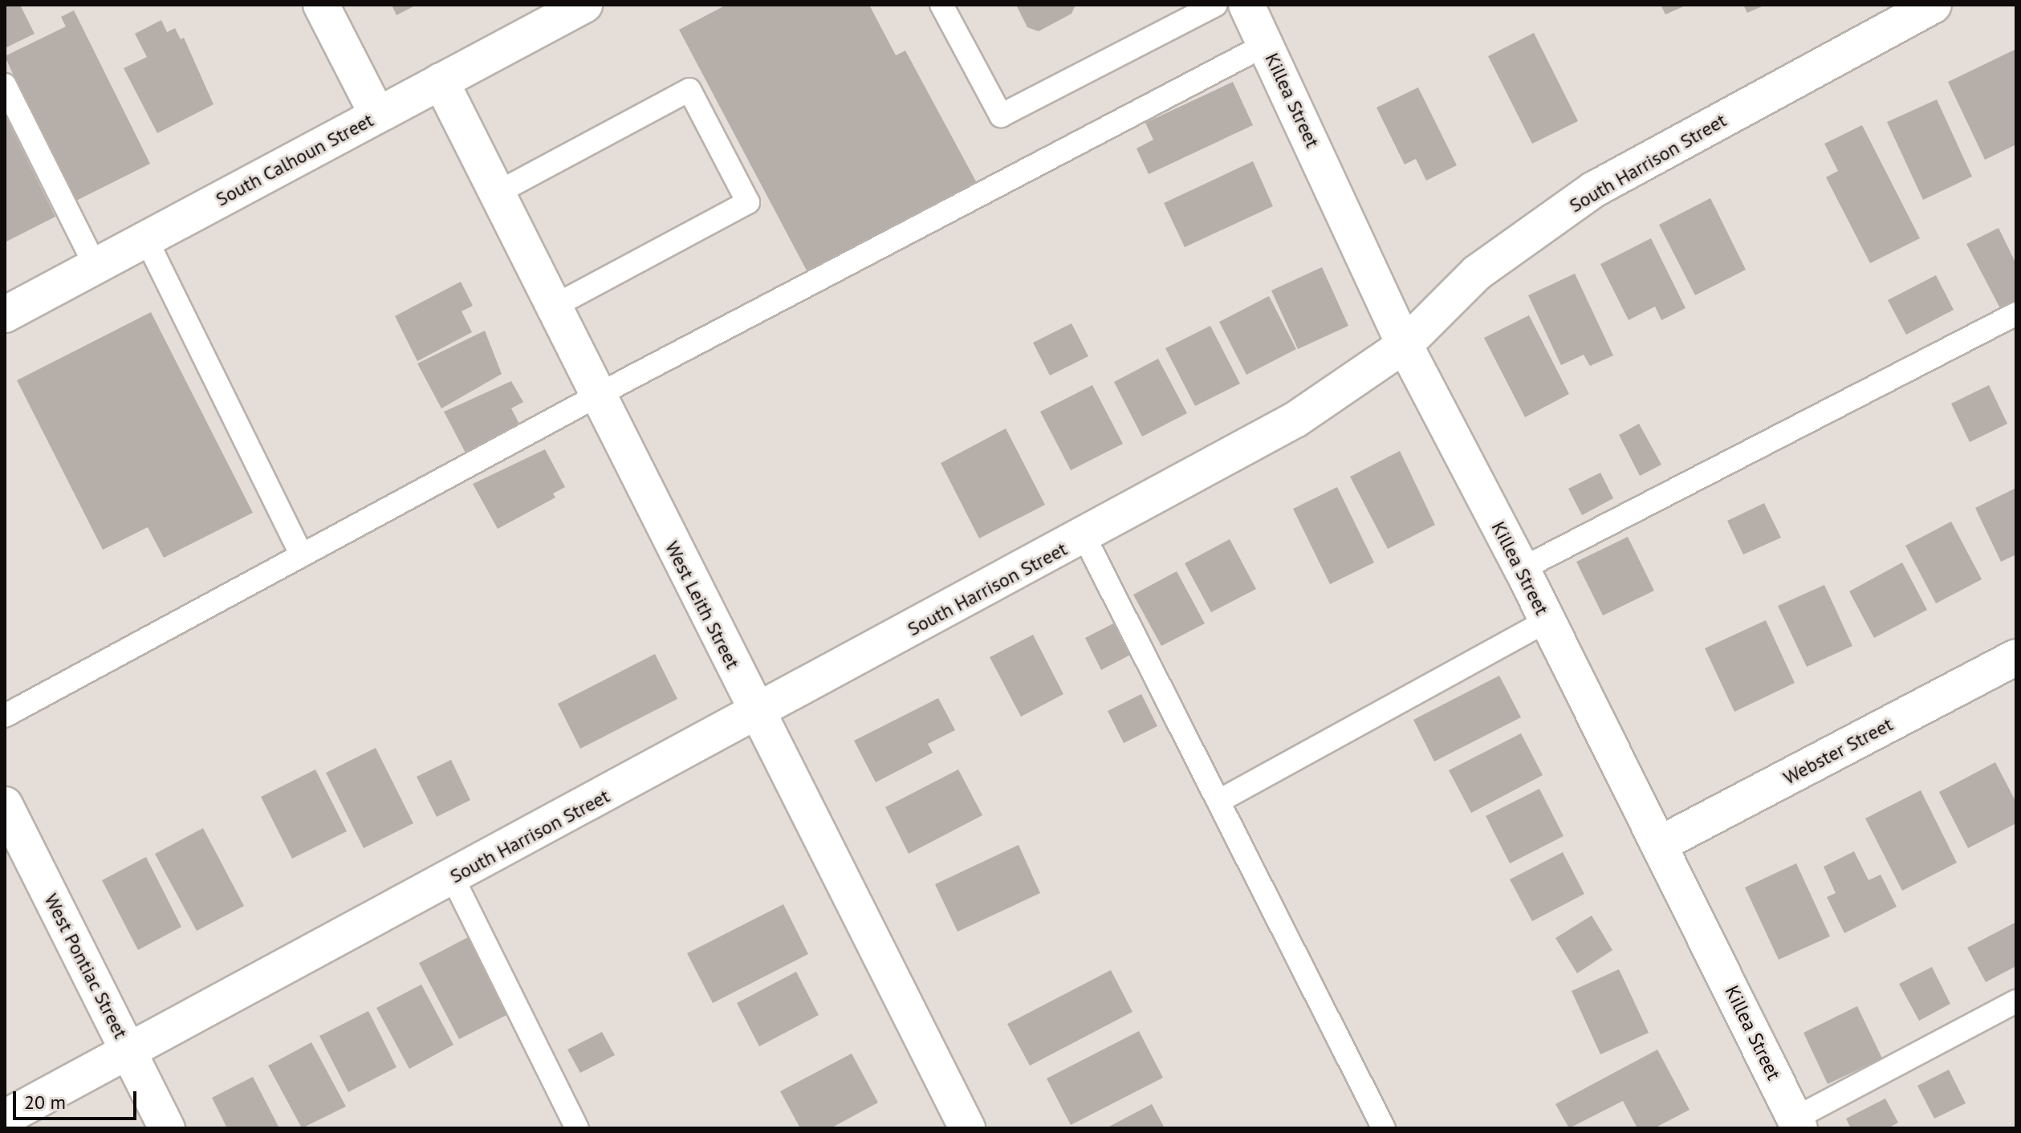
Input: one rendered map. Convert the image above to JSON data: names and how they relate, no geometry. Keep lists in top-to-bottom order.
{
  "streets": {
    "street": [
      "Killea Street",
      "South Calhoun Street",
      "South Harrison Street",
      "West Leith Street",
      "Webster Street",
      "West Pontiac Street"
    ]
  },
  "crossings": [
    ["Killea Street", "South Harrison Street"],
    ["Killea Street", "Webster Street"],
    ["South Calhoun Street", "West Leith Street"],
    ["South Harrison Street", "West Leith Street"],
    ["South Harrison Street", "West Pontiac Street"]
  ],
  "scale_bar": "20 m"
}
